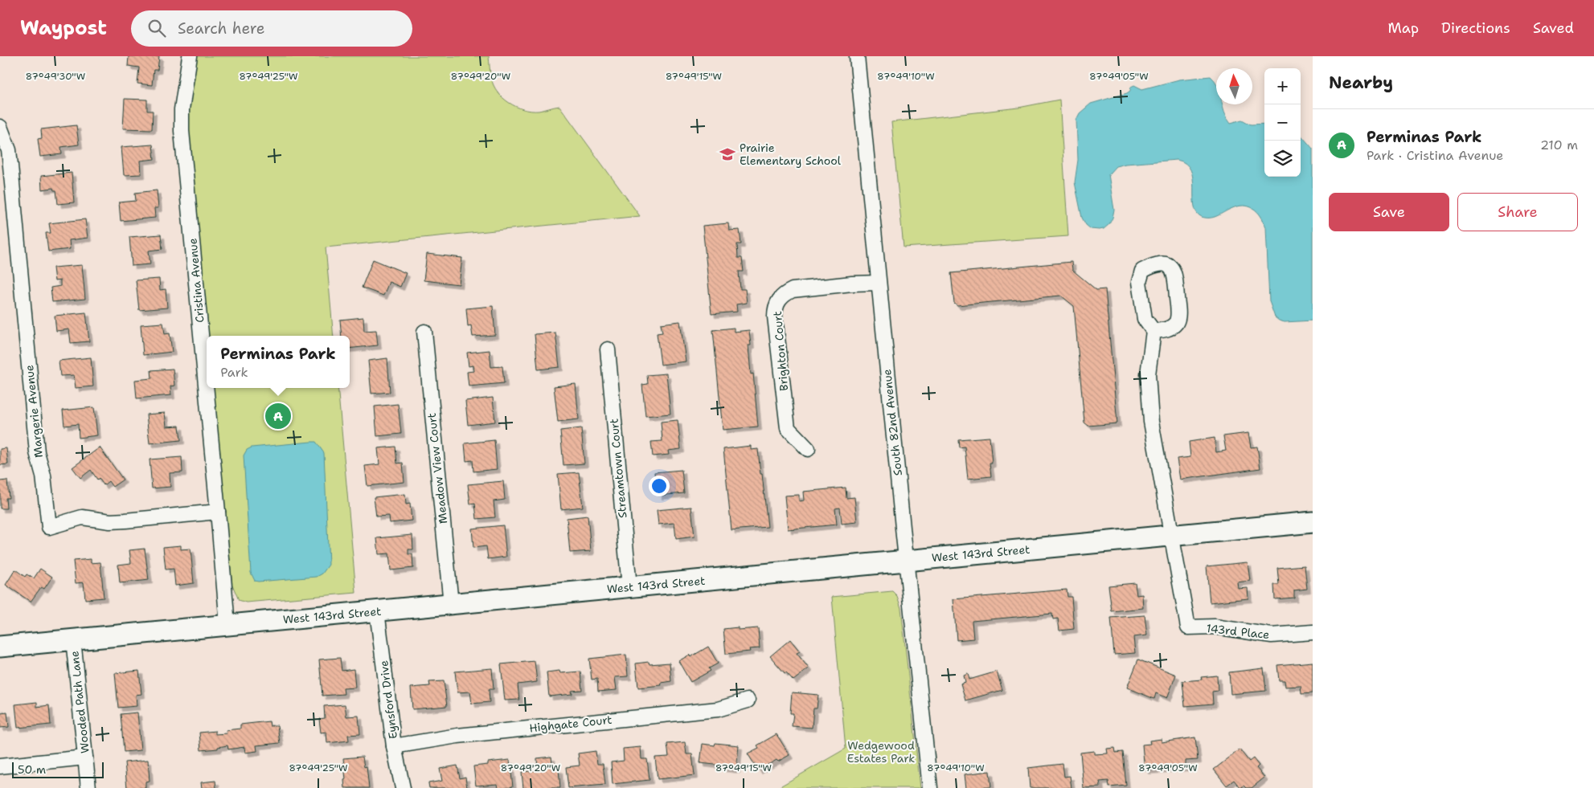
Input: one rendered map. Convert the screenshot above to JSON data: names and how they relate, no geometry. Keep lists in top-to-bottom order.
{
  "streets": {
    "main road": ["West 143rd Street"],
    "street": [
      "Cristina Avenue",
      "Brighton Court",
      "Margerie Avenue",
      "South 82nd Avenue",
      "Meadow View Court",
      "Streamtown Court",
      "143rd Place",
      "Eynsford Drive",
      "Wooded Path Lane",
      "Highgate Court"
    ]
  },
  "crossings": [
    ["Cristina Avenue", "Margerie Avenue"],
    ["Cristina Avenue", "West 143rd Street"],
    ["Brighton Court", "South 82nd Avenue"],
    ["South 82nd Avenue", "West 143rd Street"],
    ["Meadow View Court", "West 143rd Street"],
    ["Streamtown Court", "West 143rd Street"],
    ["West 143rd Street", "143rd Place"],
    ["West 143rd Street", "Eynsford Drive"],
    ["West 143rd Street", "Wooded Path Lane"],
    ["Eynsford Drive", "Highgate Court"]
  ],
  "parks": ["Wedgewood Estates Park"],
  "places": {
    "school or university": ["Prairie Elementary School"]
  },
  "scale_bar": "50 m",
  "north": "top",
  "page": {
    "header": "Waypost",
    "search": "Search here",
    "nav": ["Map", "Directions", "Saved"],
    "heading": "Nearby",
    "map_buttons": ["+", "−"],
    "list": [
      {
        "mark": "A",
        "name": "Perminas Park",
        "note": "Park · Cristina Avenue",
        "value": "210 m"
      }
    ],
    "buttons": ["Save", "Share"],
    "popup": ["Perminas Park", "Park"],
    "pins": "A",
    "scale": "50 m"
  },
  "coordinates": [
    "87°49'30\"W",
    "87°49'25\"W",
    "87°49'20\"W",
    "87°49'15\"W",
    "87°49'10\"W",
    "87°49'05\"W"
  ]
}
